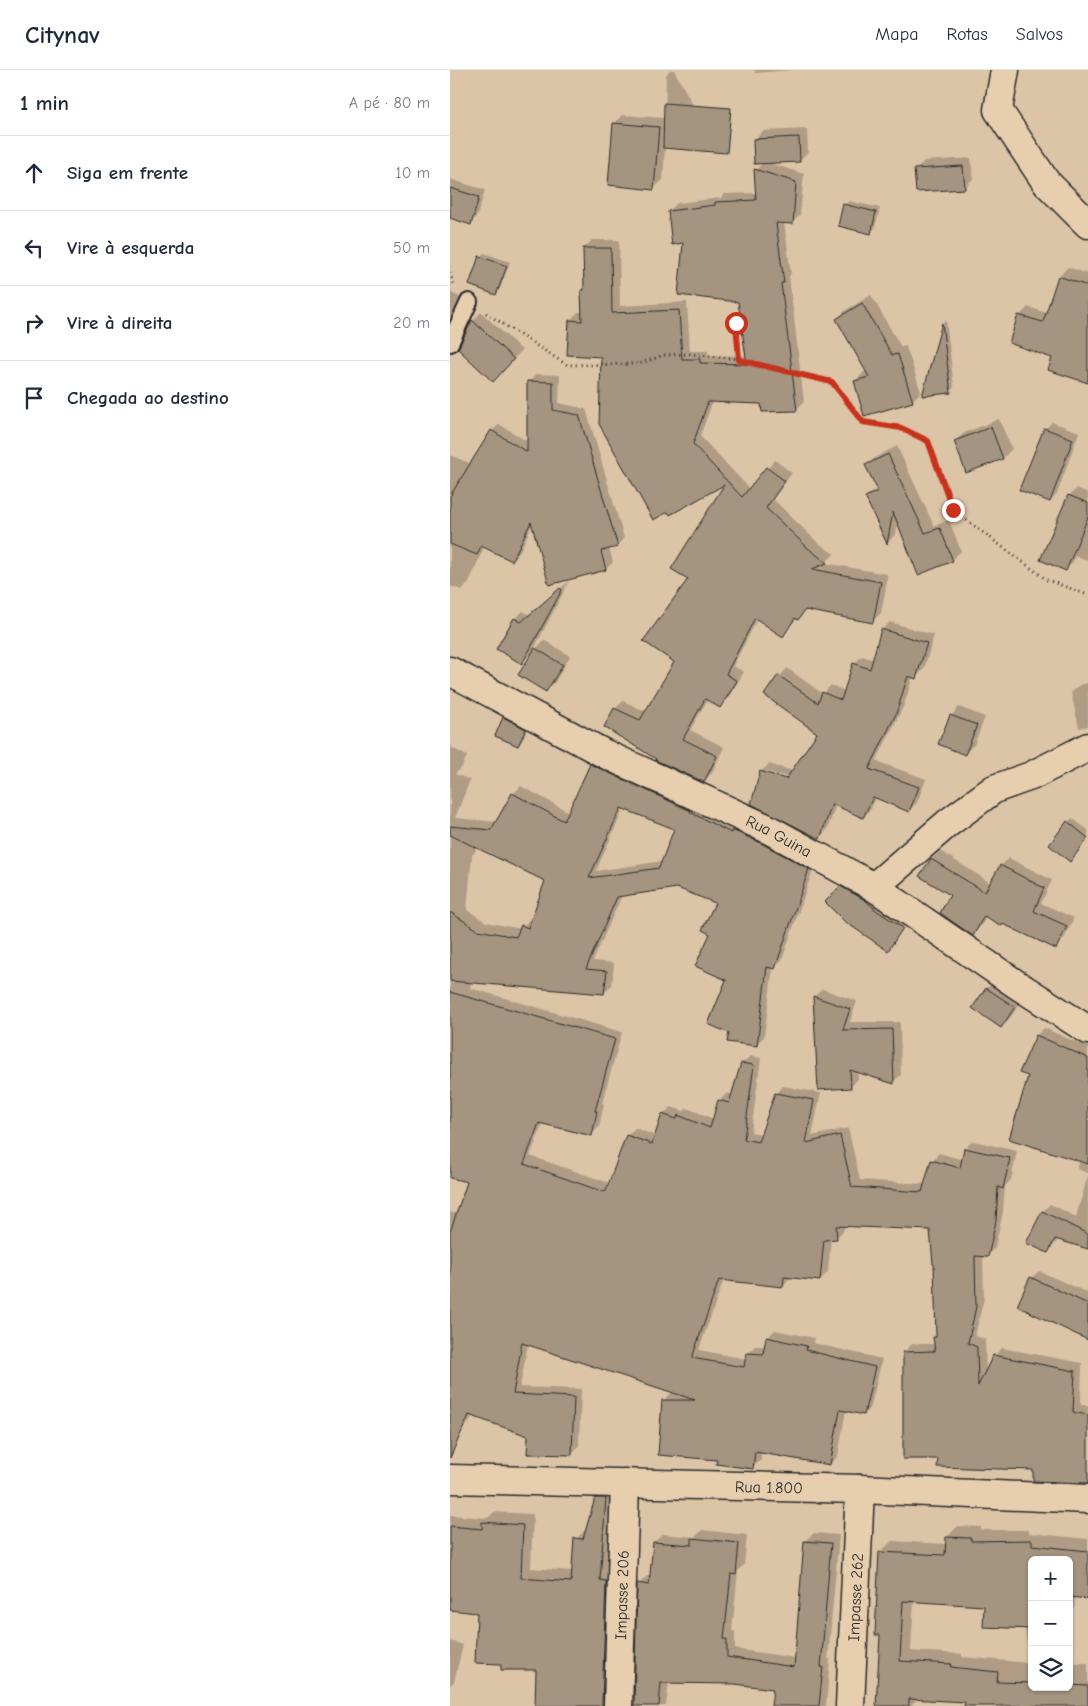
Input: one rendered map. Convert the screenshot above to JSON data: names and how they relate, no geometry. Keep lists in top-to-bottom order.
{
  "streets": {
    "street": [
      "Rua Guina",
      "Rua 1.800",
      "Impasse 206",
      "Impasse 262"
    ]
  },
  "crossings": [
    ["Rua 1.800", "Impasse 206"],
    ["Rua 1.800", "Impasse 262"]
  ],
  "page": {
    "header": "Citynav",
    "nav": ["Mapa", "Rotas", "Salvos"],
    "heading": ["1 min", "A pé · 80 m"],
    "list": [
      ["Siga em frente", "10 m"],
      ["Vire à esquerda", "50 m"],
      ["Vire à direita", "20 m"],
      "Chegada ao destino"
    ],
    "map_buttons": ["+", "−"]
  }
}
